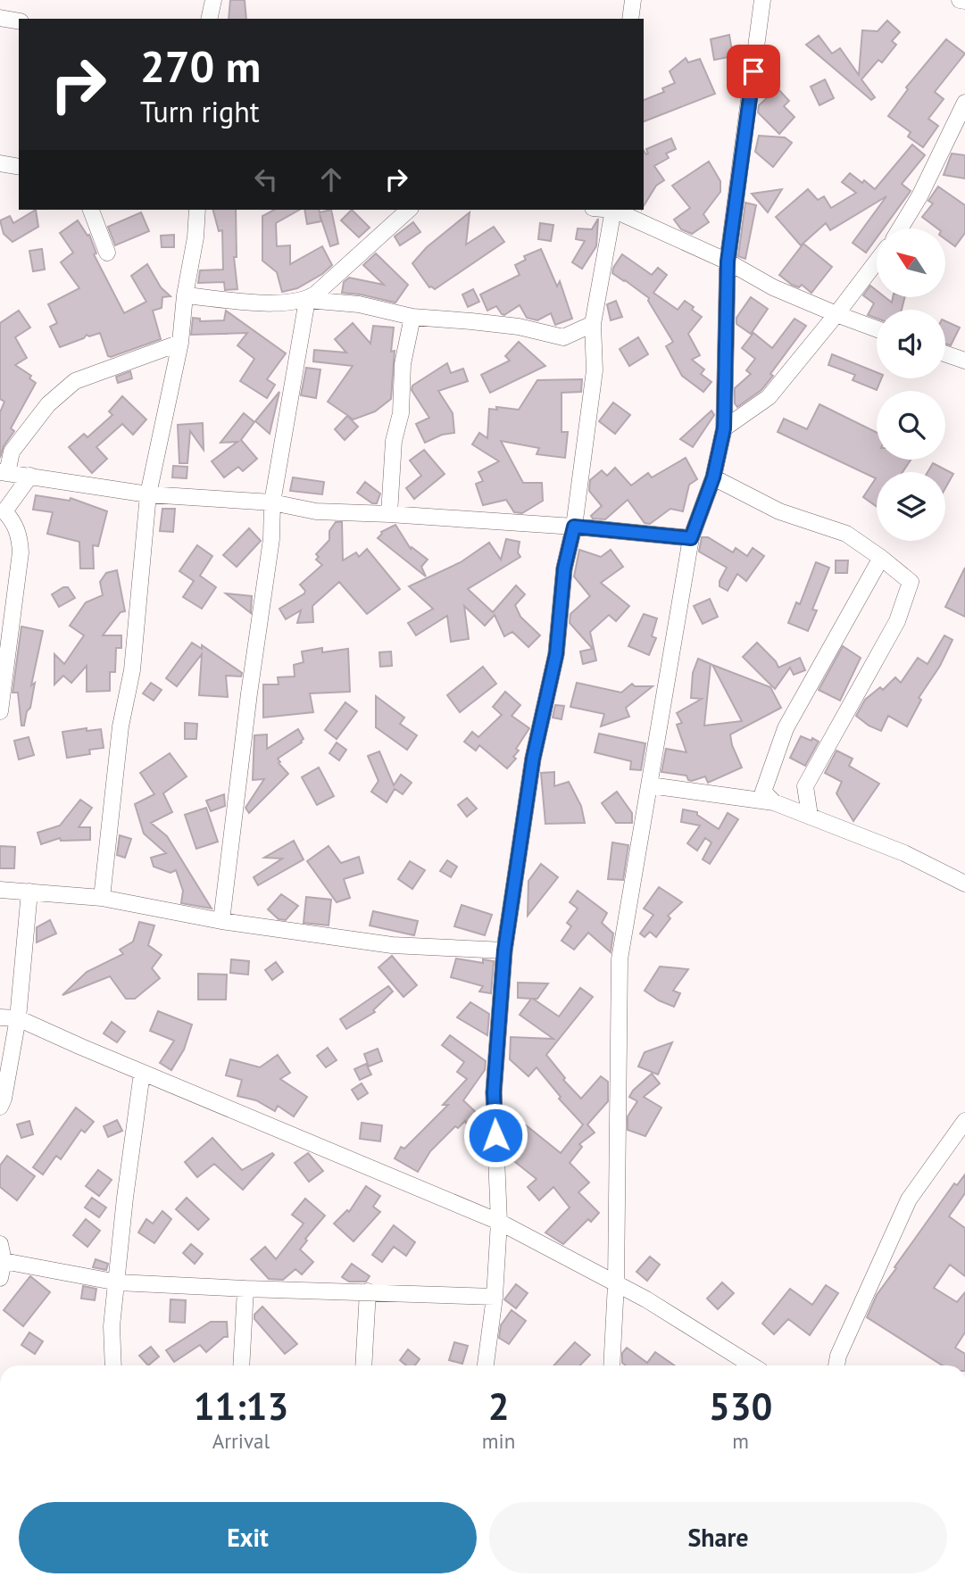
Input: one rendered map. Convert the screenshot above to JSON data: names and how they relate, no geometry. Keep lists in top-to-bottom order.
{
  "north": "top left",
  "page": {
    "turn": ["270 m", "Turn right"],
    "eta": [
      "11:13",
      "Arrival",
      "2",
      "min",
      "530",
      "m"
    ],
    "buttons": ["Exit", "Share"]
  }
}
